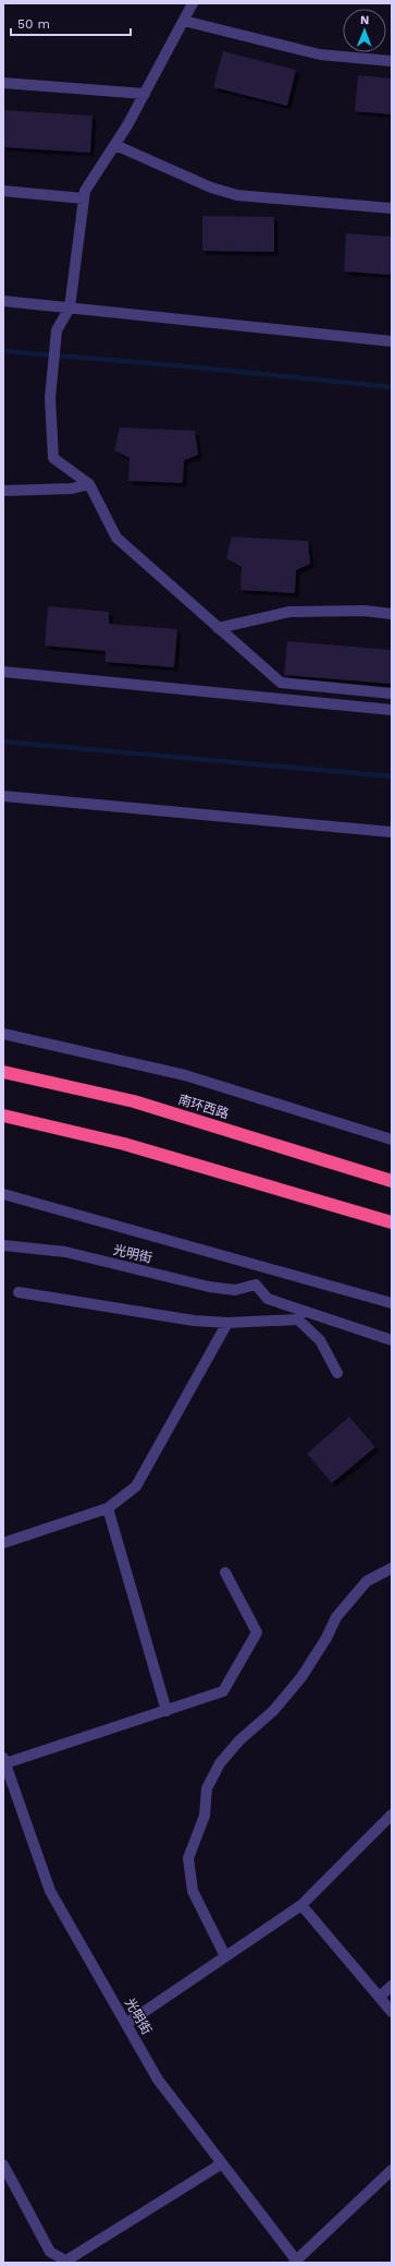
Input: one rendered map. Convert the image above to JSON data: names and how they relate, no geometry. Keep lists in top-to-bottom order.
{
  "streets": {
    "highway": ["南环西路"],
    "street": ["光明街"]
  },
  "scale_bar": "50 m",
  "north": "top"
}
